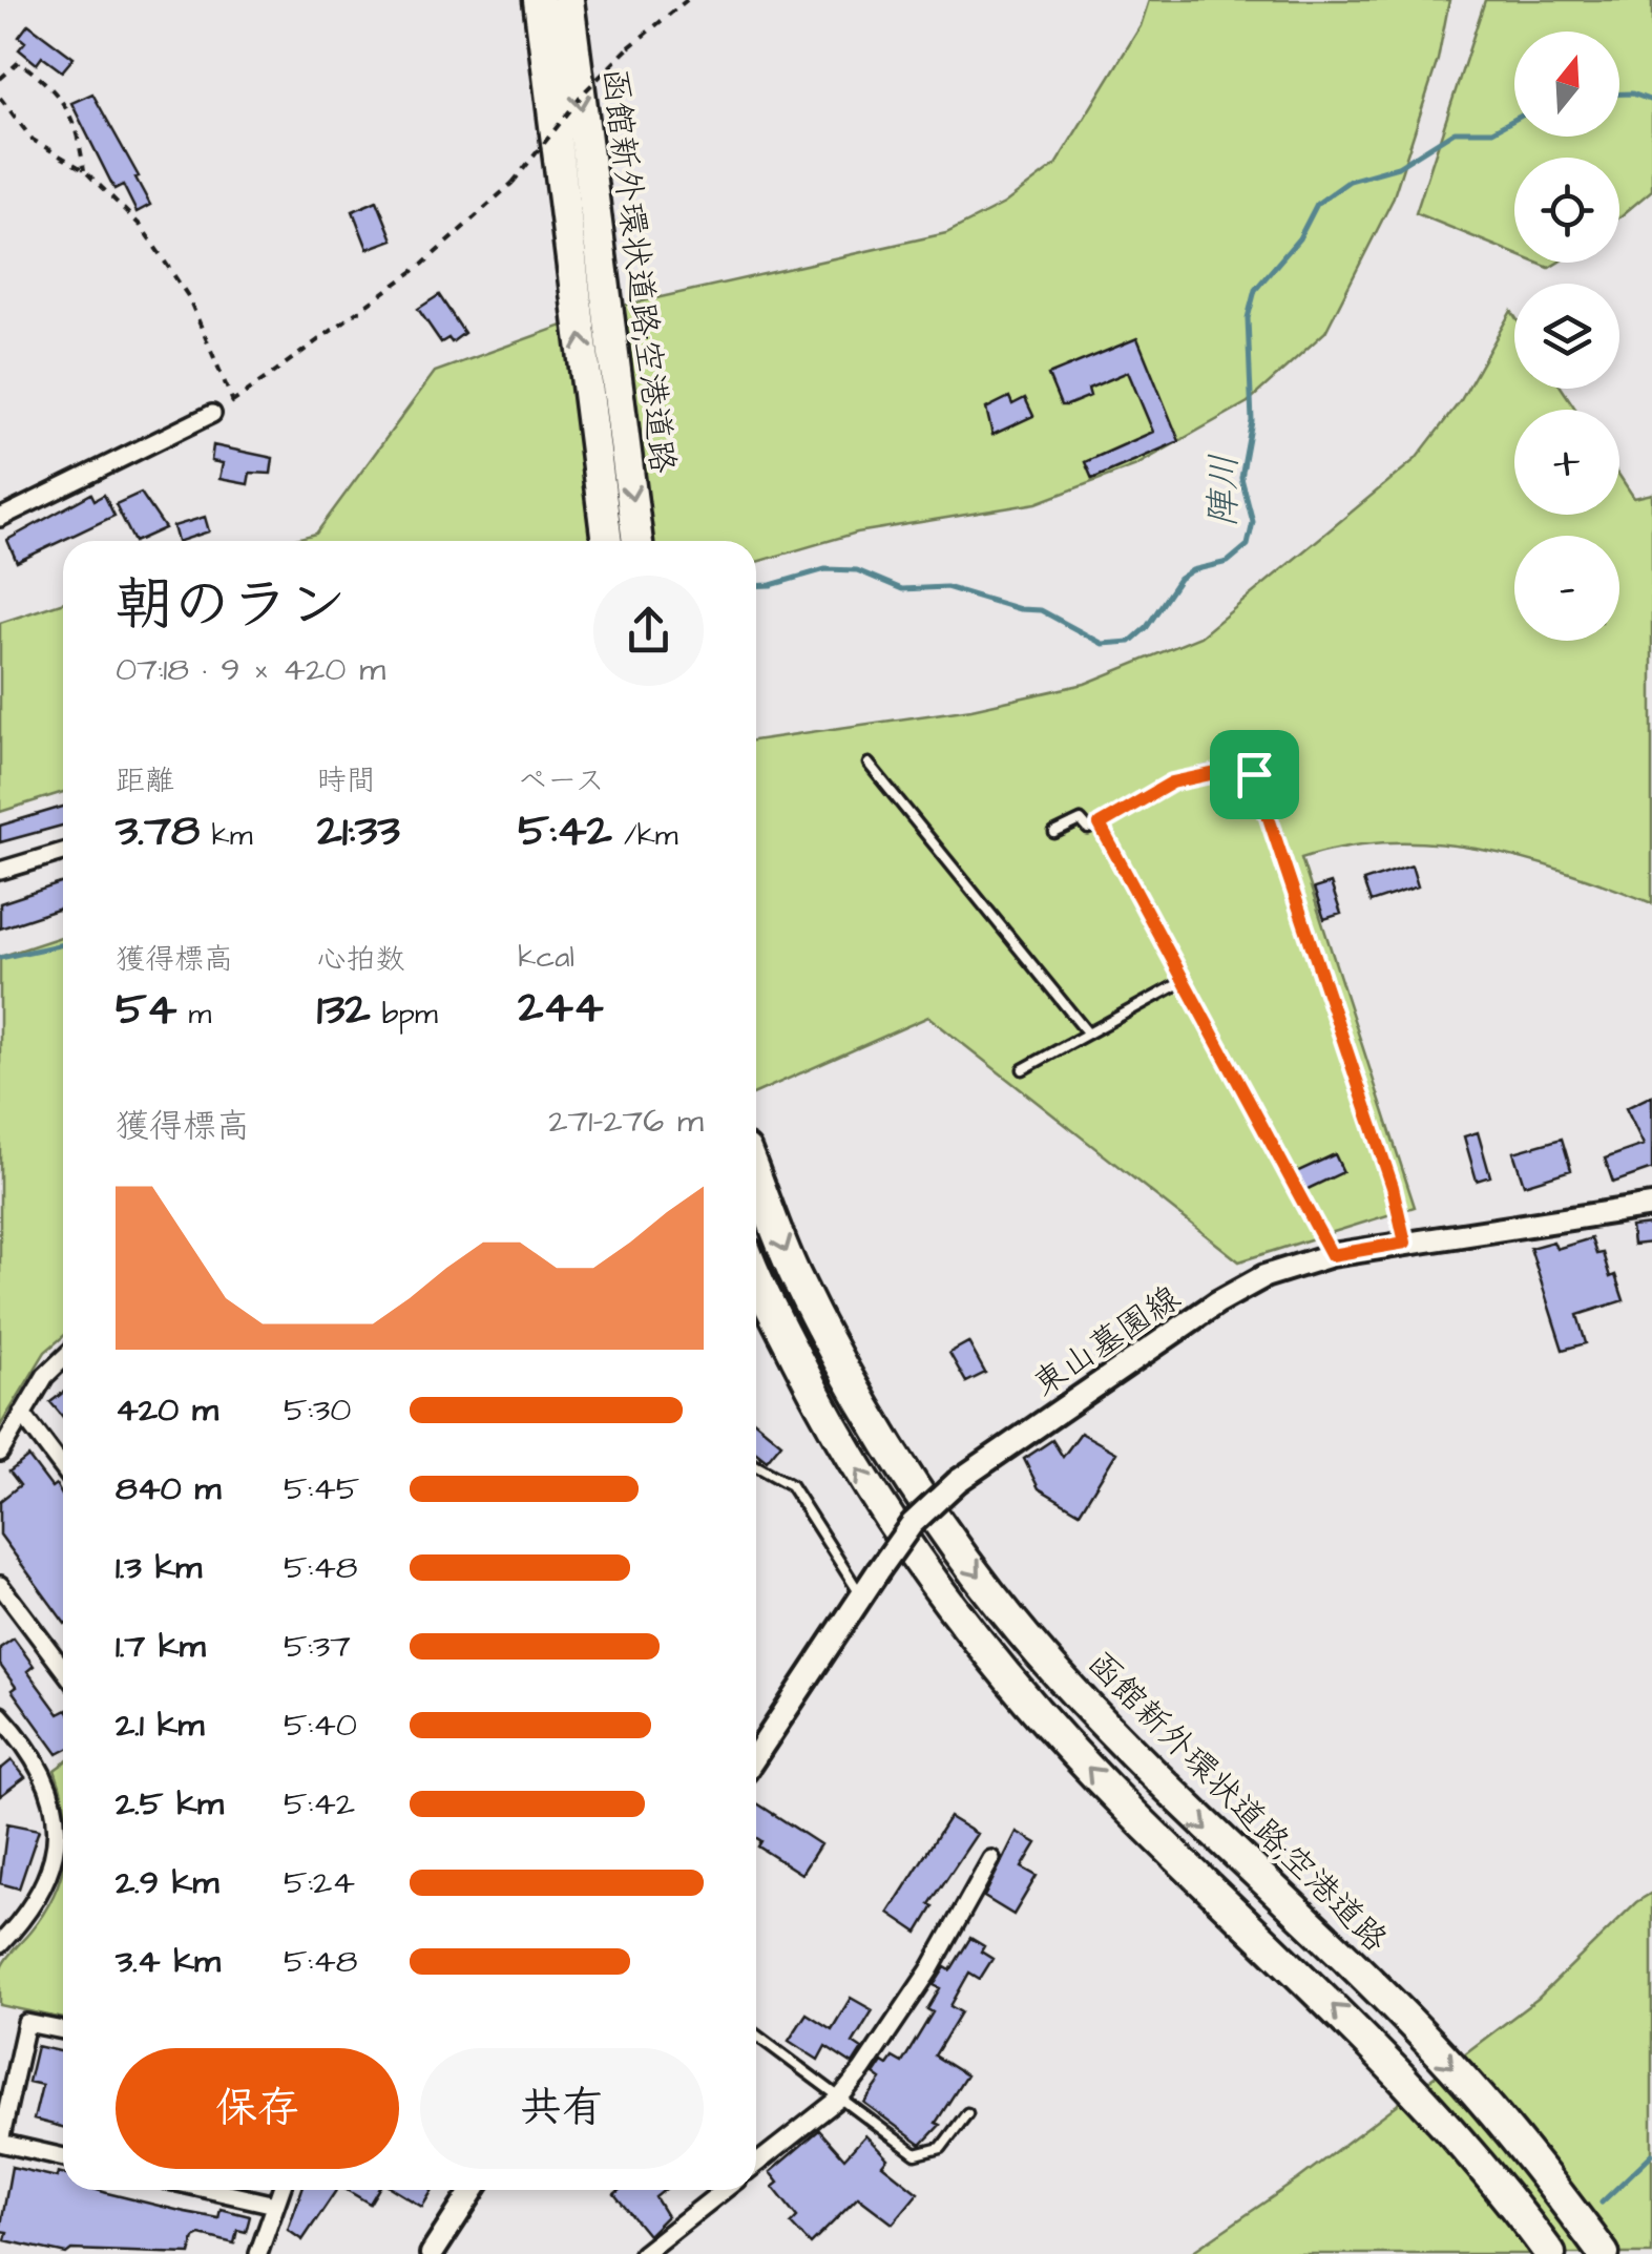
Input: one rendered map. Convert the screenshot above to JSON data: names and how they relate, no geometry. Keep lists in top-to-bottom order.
{
  "streets": {
    "highway": ["函館新外環状道路;空港道路"],
    "street": ["東山墓園線"]
  },
  "water": ["陣川"],
  "north": "top",
  "page": {
    "map_buttons": ["+", "−"],
    "heading": ["朝のラン", "07:18 · 9 × 420 m"],
    "stats": [
      ["距離", "3.78 km"],
      ["時間", "21:33"],
      ["ペース", "5:42 /km"],
      ["獲得標高", "54 m"],
      ["心拍数", "132 bpm"],
      ["kcal", "244"]
    ],
    "chart": ["獲得標高", "271–276 m"],
    "list": [
      {
        "name": "420 m",
        "note": "5:30"
      },
      {
        "name": "840 m",
        "note": "5:45"
      },
      {
        "name": "1.3 km",
        "note": "5:48"
      },
      {
        "name": "1.7 km",
        "note": "5:37"
      },
      {
        "name": "2.1 km",
        "note": "5:40"
      },
      {
        "name": "2.5 km",
        "note": "5:42"
      },
      {
        "name": "2.9 km",
        "note": "5:24"
      },
      {
        "name": "3.4 km",
        "note": "5:48"
      }
    ],
    "buttons": ["保存", "共有"]
  }
}
